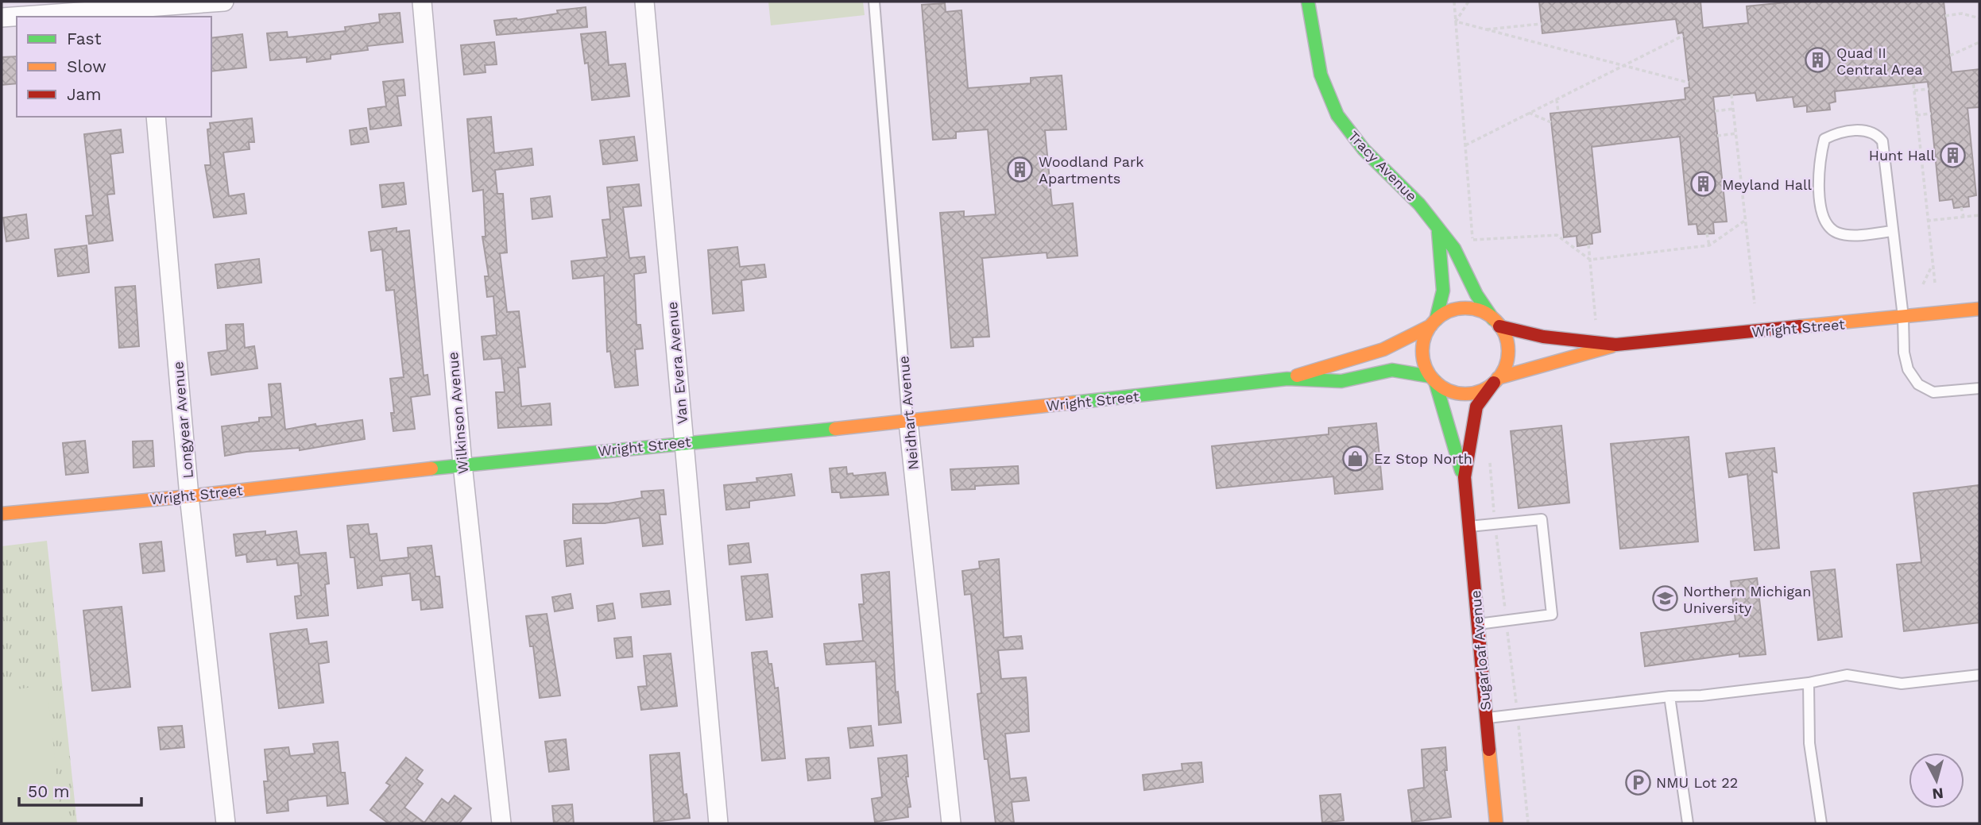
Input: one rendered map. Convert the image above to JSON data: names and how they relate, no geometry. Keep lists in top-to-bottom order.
{
  "streets": {
    "main road": ["Tracy Avenue", "Wright Street", "Sugarloaf Avenue"],
    "street": [
      "Van Evera Avenue",
      "Wilkinson Avenue",
      "Neidhart Avenue",
      "Longyear Avenue"
    ]
  },
  "crossings": [
    ["Tracy Avenue", "Wright Street"],
    ["Tracy Avenue", "Sugarloaf Avenue"],
    ["Wright Street", "Van Evera Avenue"],
    ["Wright Street", "Wilkinson Avenue"],
    ["Wright Street", "Neidhart Avenue"],
    ["Wright Street", "Longyear Avenue"],
    ["Wright Street", "Sugarloaf Avenue"]
  ],
  "places": {
    "building": [
      "Quad II Central Area",
      "Hunt Hall",
      "Woodland Park Apartments",
      "Meyland Hall"
    ],
    "shop": ["Ez Stop North"],
    "school or university": ["Northern Michigan University"],
    "parking": ["NMU Lot 22"]
  },
  "legend": ["Fast", "Slow", "Jam"],
  "scale_bar": "50 m",
  "north": "bottom"
}
